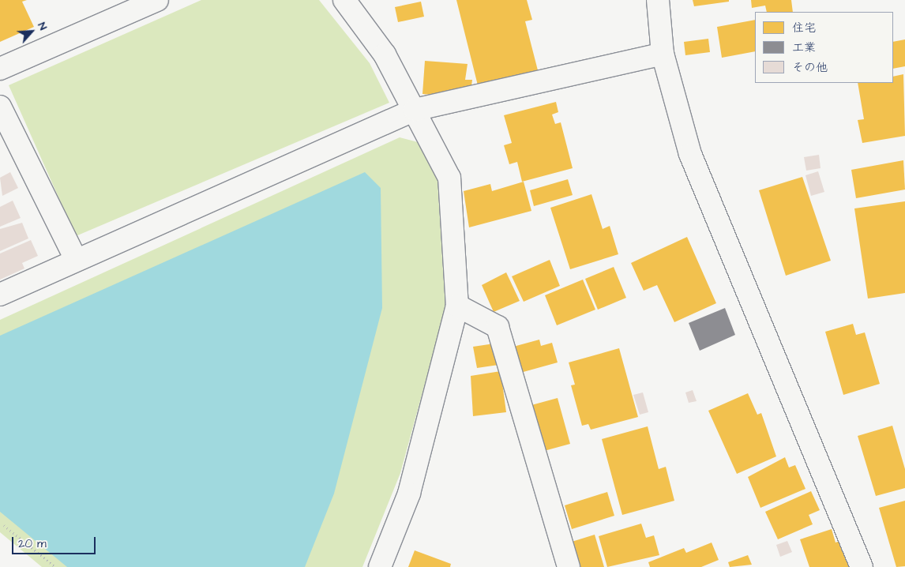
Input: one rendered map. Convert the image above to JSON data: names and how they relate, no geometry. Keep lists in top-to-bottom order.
{
  "legend": ["住宅", "工業", "その他"],
  "scale_bar": "20 m",
  "north": "top right"
}
